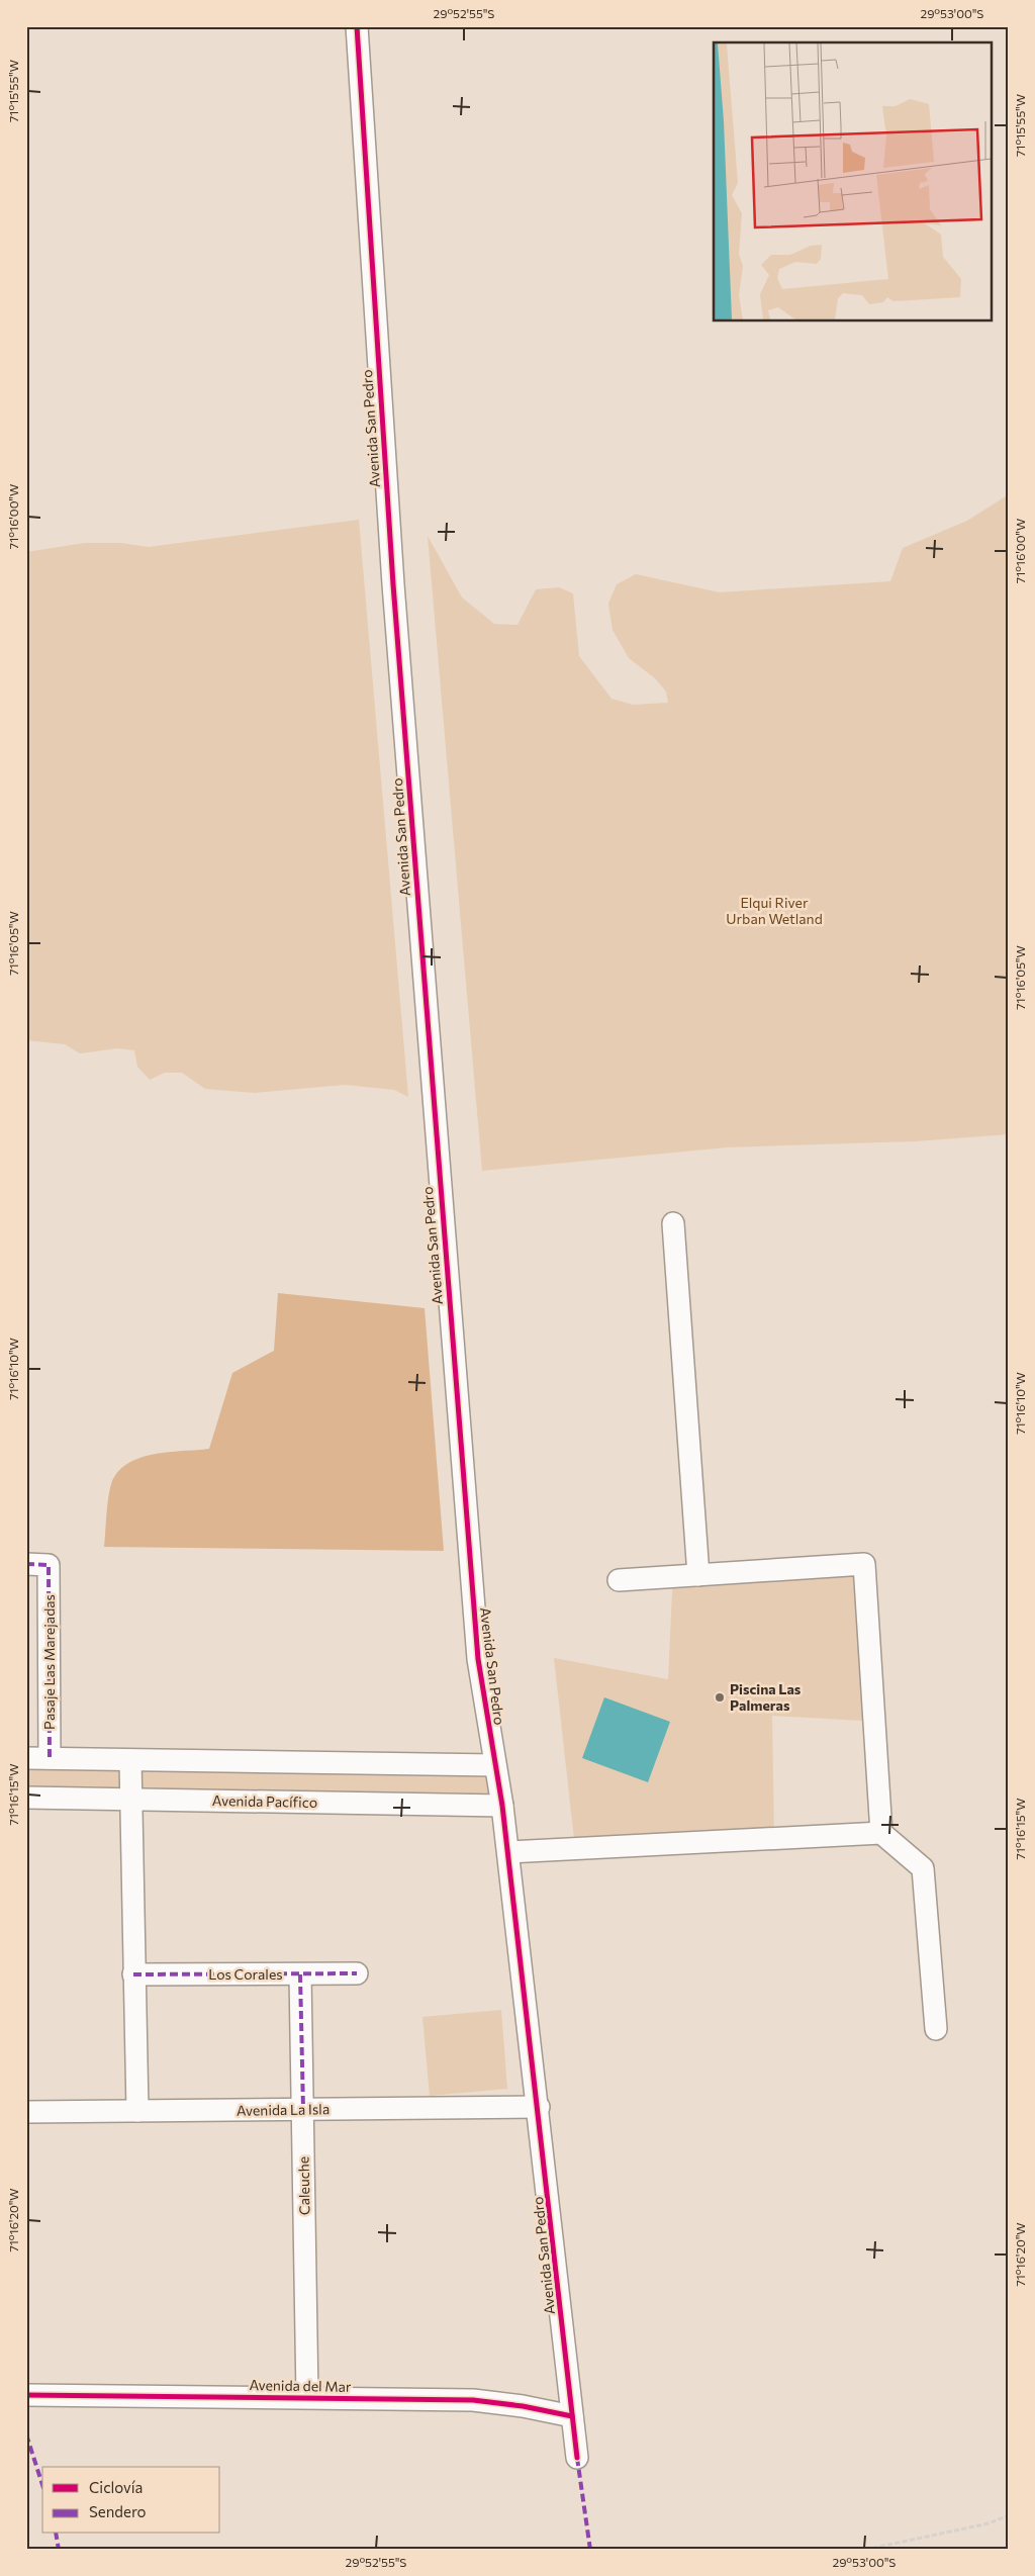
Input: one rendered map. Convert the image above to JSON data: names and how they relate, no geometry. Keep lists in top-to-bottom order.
{
  "streets": {
    "street": [
      "Avenida San Pedro",
      "Pasaje Las Marejadas",
      "Avenida Pacífico",
      "Los Corales",
      "Avenida La Isla",
      "Caleuche",
      "Avenida del Mar"
    ]
  },
  "crossings": [
    ["Avenida San Pedro", "Avenida Pacífico"],
    ["Avenida San Pedro", "Avenida La Isla"],
    ["Avenida San Pedro", "Avenida del Mar"],
    ["Los Corales", "Caleuche"],
    ["Avenida La Isla", "Caleuche"],
    ["Caleuche", "Avenida del Mar"]
  ],
  "parks": ["Elqui River Urban Wetland"],
  "places": ["Piscina Las Palmeras"],
  "legend": ["Ciclovía", "Sendero"],
  "coordinates": [
    "29°52'55\"S",
    "29°53'00\"S",
    "71°15'55\"W",
    "71°16'00\"W",
    "71°16'05\"W",
    "71°16'10\"W",
    "71°16'15\"W",
    "71°16'20\"W"
  ]
}
